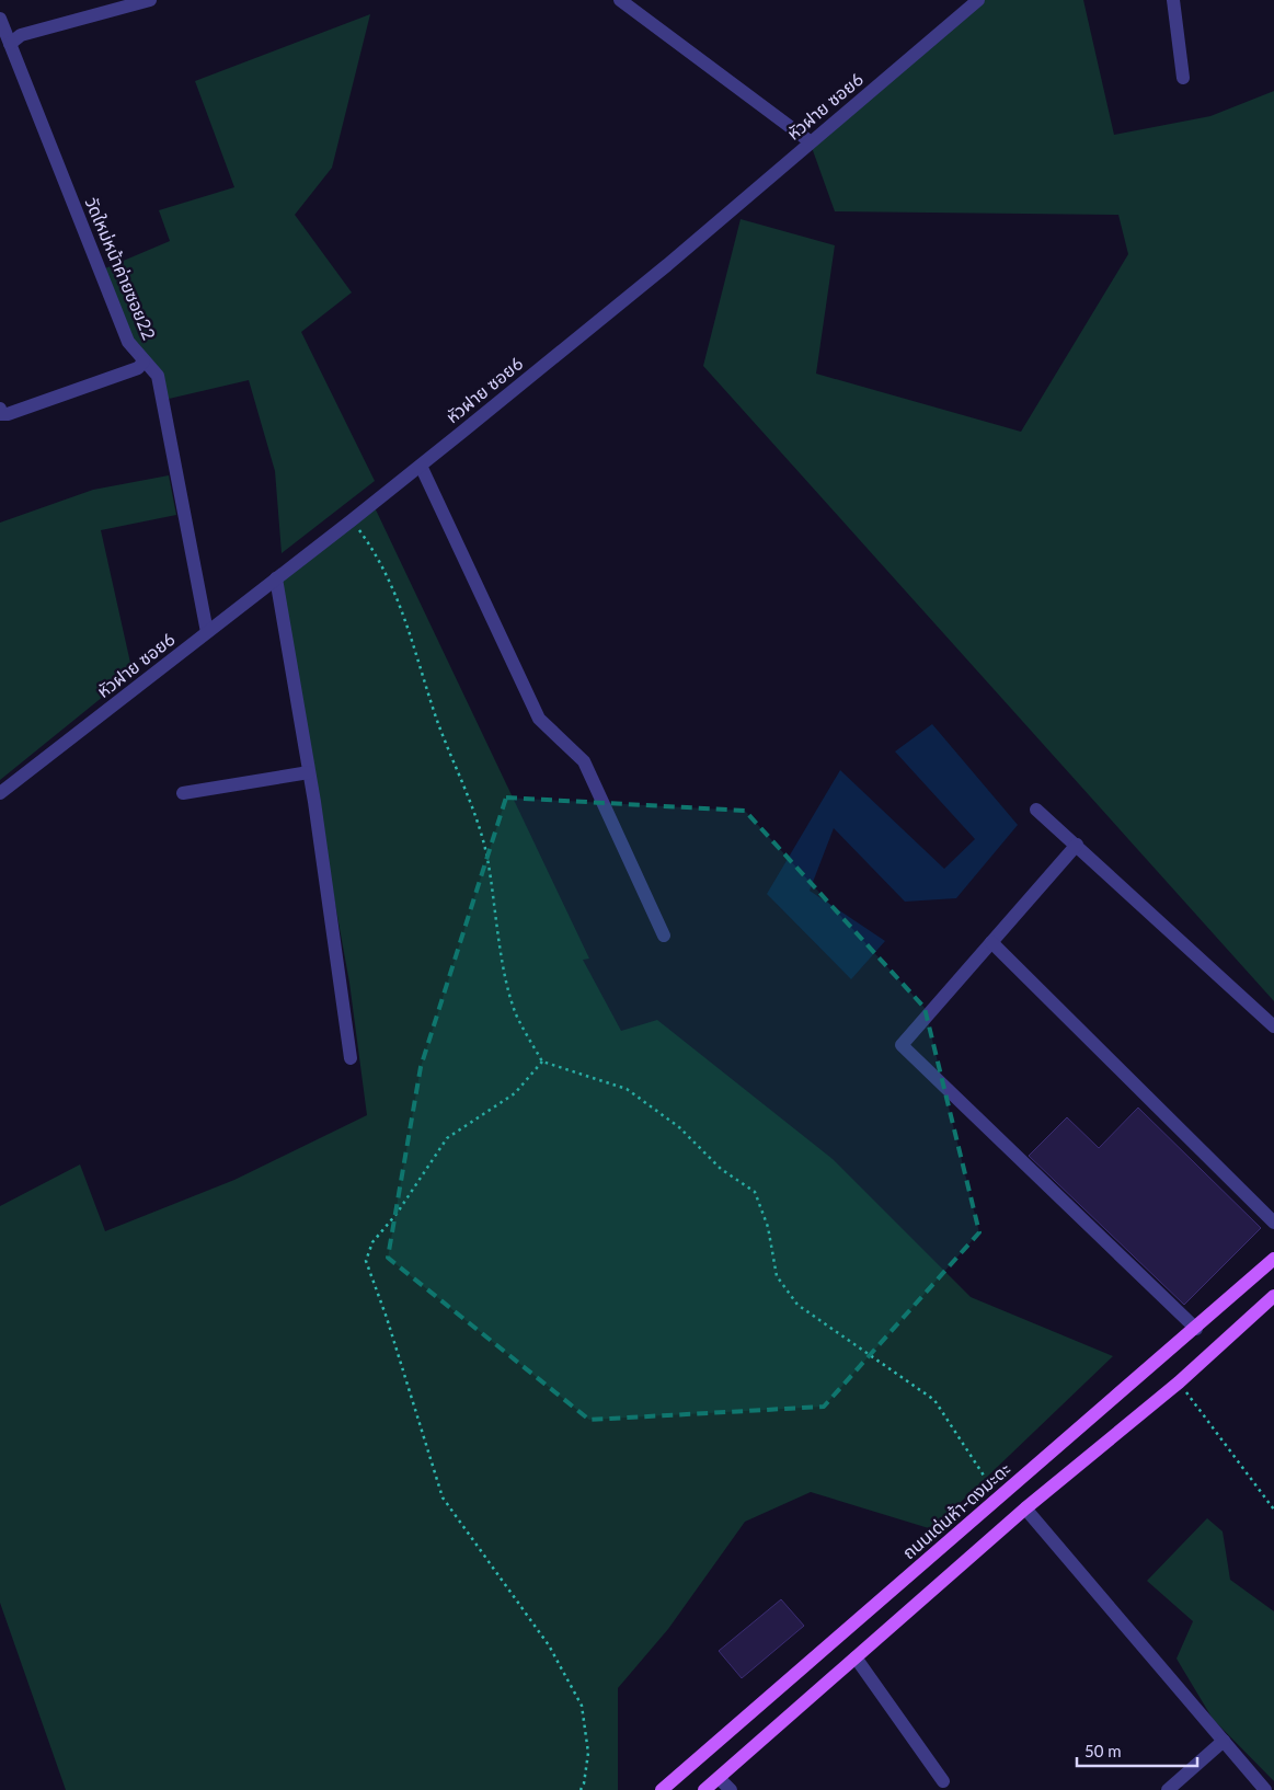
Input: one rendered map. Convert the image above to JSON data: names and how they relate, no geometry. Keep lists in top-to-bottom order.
{
  "streets": {
    "main road": ["ถนนเด่นห้า-ดงมะดะ"],
    "street": ["หัวฝาย ซอย6", "วัดใหม่หน้าค่ายซอย22"]
  },
  "crossings": [
    ["หัวฝาย ซอย6", "วัดใหม่หน้าค่ายซอย22"]
  ],
  "scale_bar": "50 m"
}
